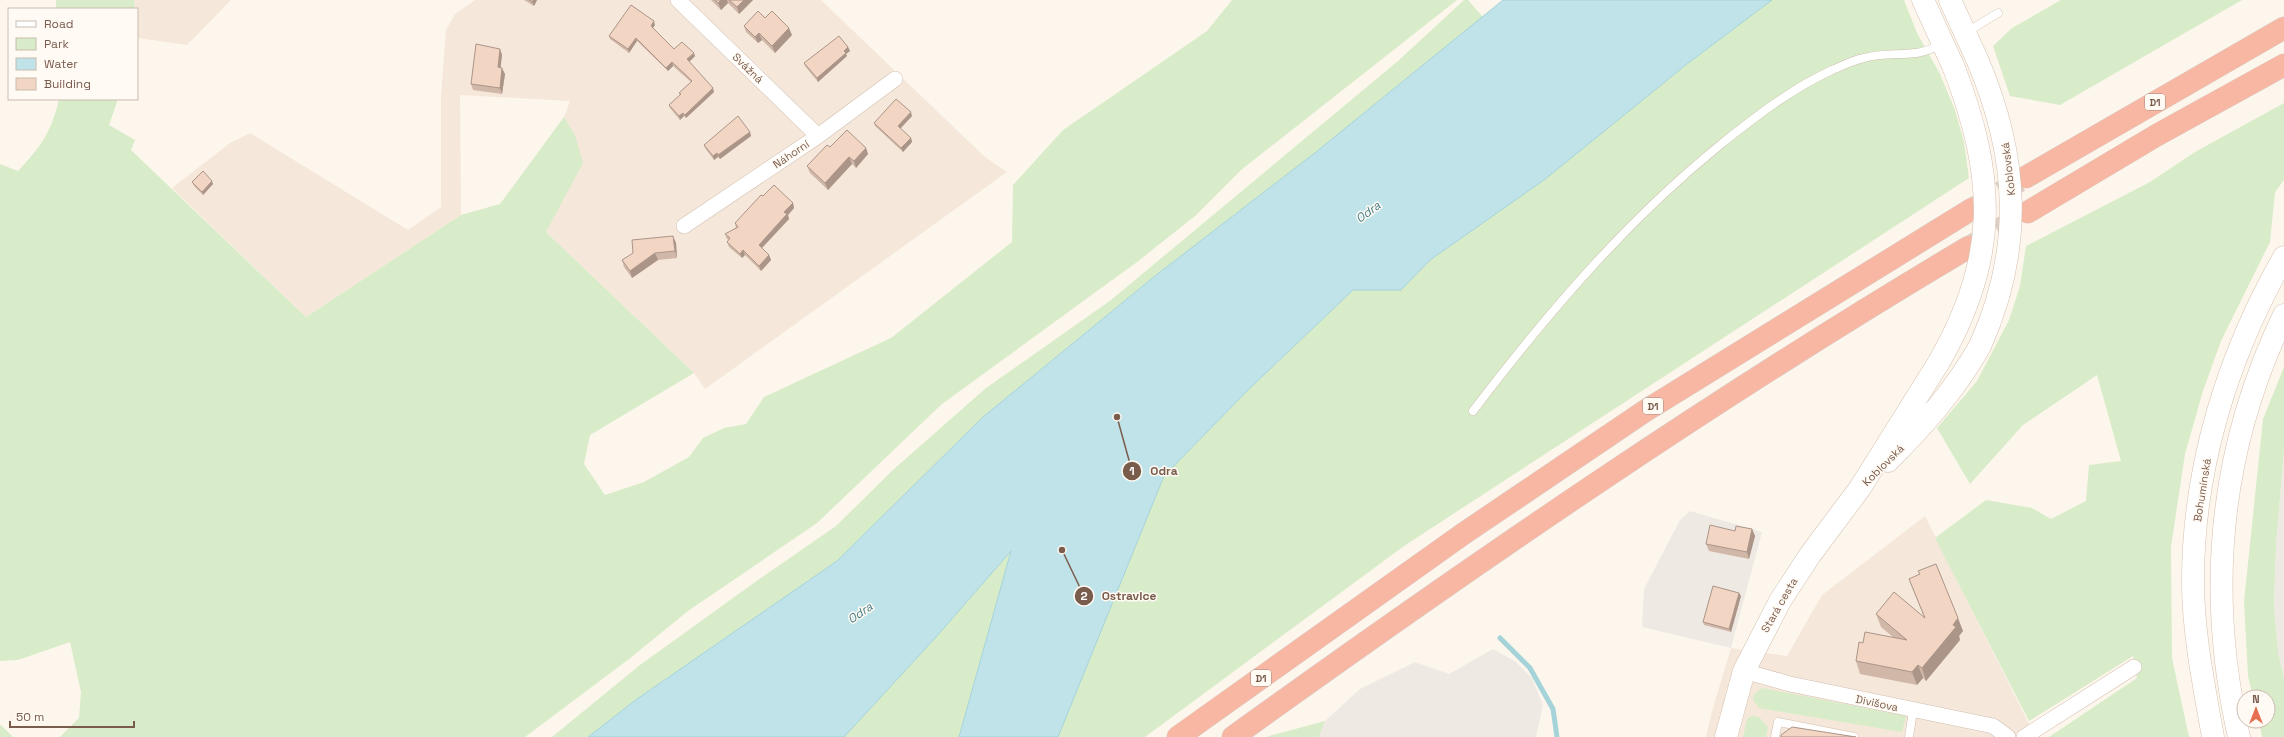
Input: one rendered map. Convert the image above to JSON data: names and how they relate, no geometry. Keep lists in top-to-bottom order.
{
  "streets": {
    "highway": ["D1"],
    "street": [
      "Svážná",
      "Náhorní",
      "Koblovská",
      "Bohumínská",
      "Stará cesta",
      "Divišova"
    ]
  },
  "crossings": [
    ["Svážná", "Náhorní"],
    ["Koblovská", "Stará cesta"],
    ["Stará cesta", "Divišova"]
  ],
  "water": ["Odra"],
  "places": ["Odra", "Ostravice"],
  "legend": [
    "Road",
    "Park",
    "Water",
    "Building"
  ],
  "scale_bar": "50 m",
  "north": "top"
}
